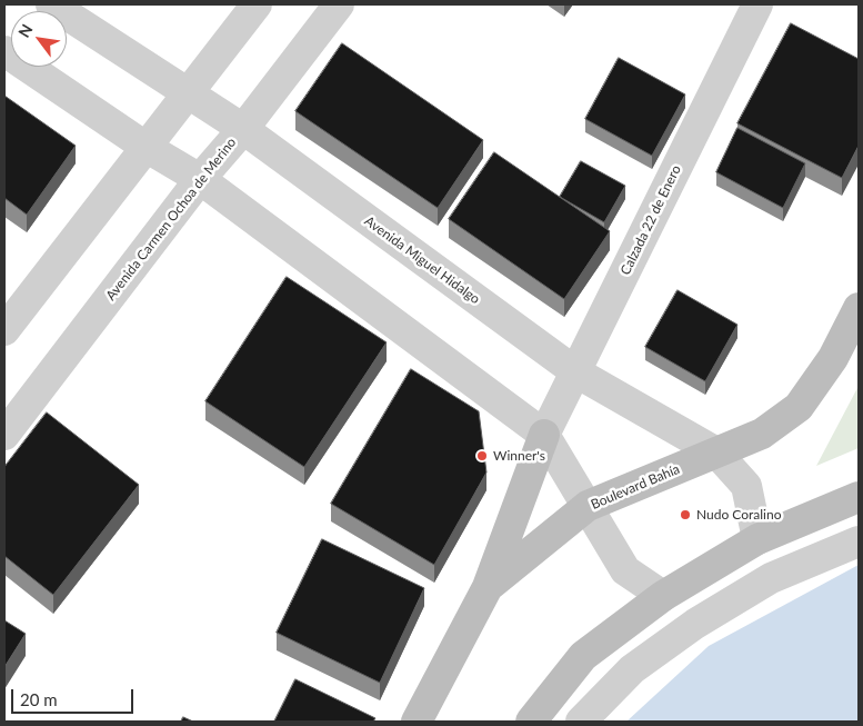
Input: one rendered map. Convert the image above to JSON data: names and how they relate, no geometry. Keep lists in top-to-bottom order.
{
  "streets": {
    "main road": ["Boulevard Bahía"],
    "street": ["Avenida Carmen Ochoa de Merino", "Calzada 22 de Enero", "Avenida Miguel Hidalgo"]
  },
  "crossings": [
    ["Avenida Carmen Ochoa de Merino", "Avenida Miguel Hidalgo"],
    ["Calzada 22 de Enero", "Avenida Miguel Hidalgo"],
    ["Avenida Miguel Hidalgo", "Boulevard Bahía"]
  ],
  "places": ["Winner's", "Nudo Coralino"],
  "scale_bar": "20 m",
  "north": "top left"
}
